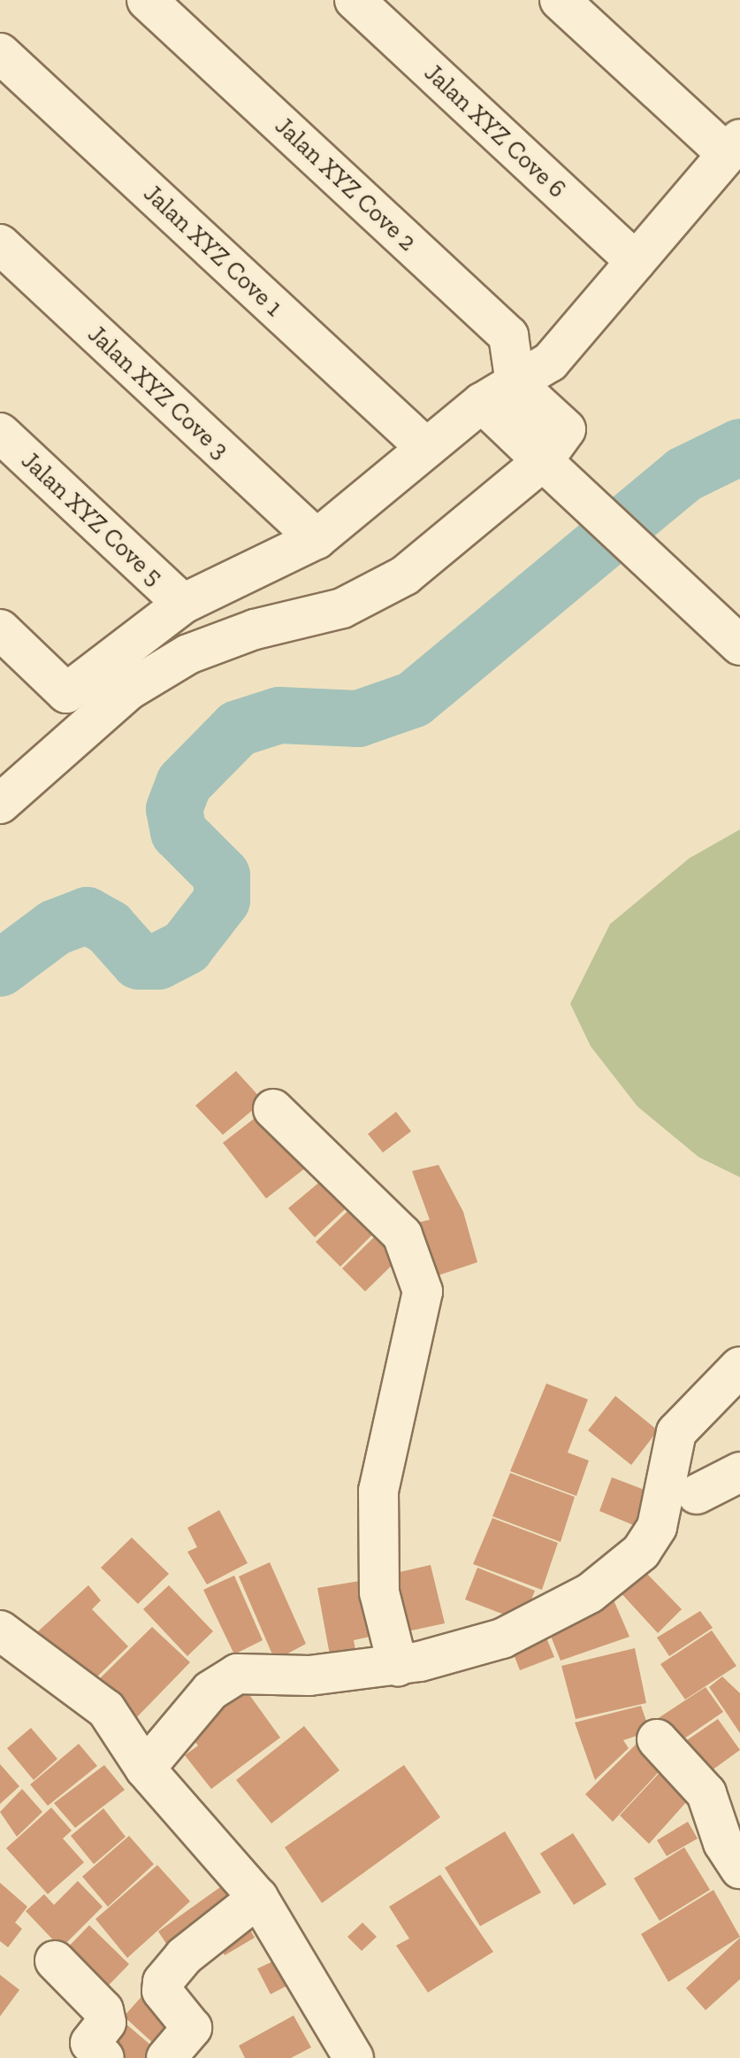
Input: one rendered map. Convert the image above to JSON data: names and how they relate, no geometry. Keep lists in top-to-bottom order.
{
  "streets": {
    "street": [
      "Jalan XYZ Cove 6",
      "Jalan XYZ Cove 2",
      "Jalan XYZ Cove 1",
      "Jalan XYZ Cove 3",
      "Jalan XYZ Cove 5"
    ]
  }
}
